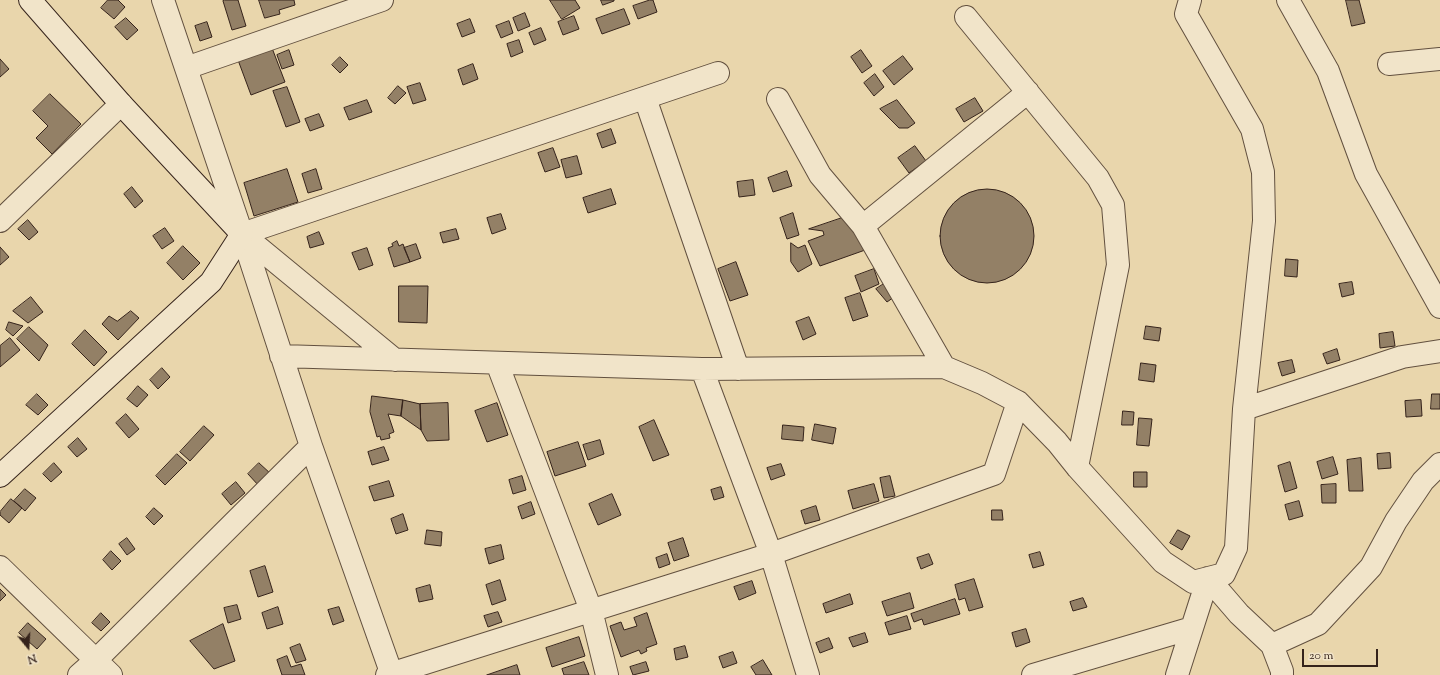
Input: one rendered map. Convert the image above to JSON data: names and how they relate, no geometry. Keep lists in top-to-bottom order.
{
  "scale_bar": "20 m",
  "north": "bottom"
}
